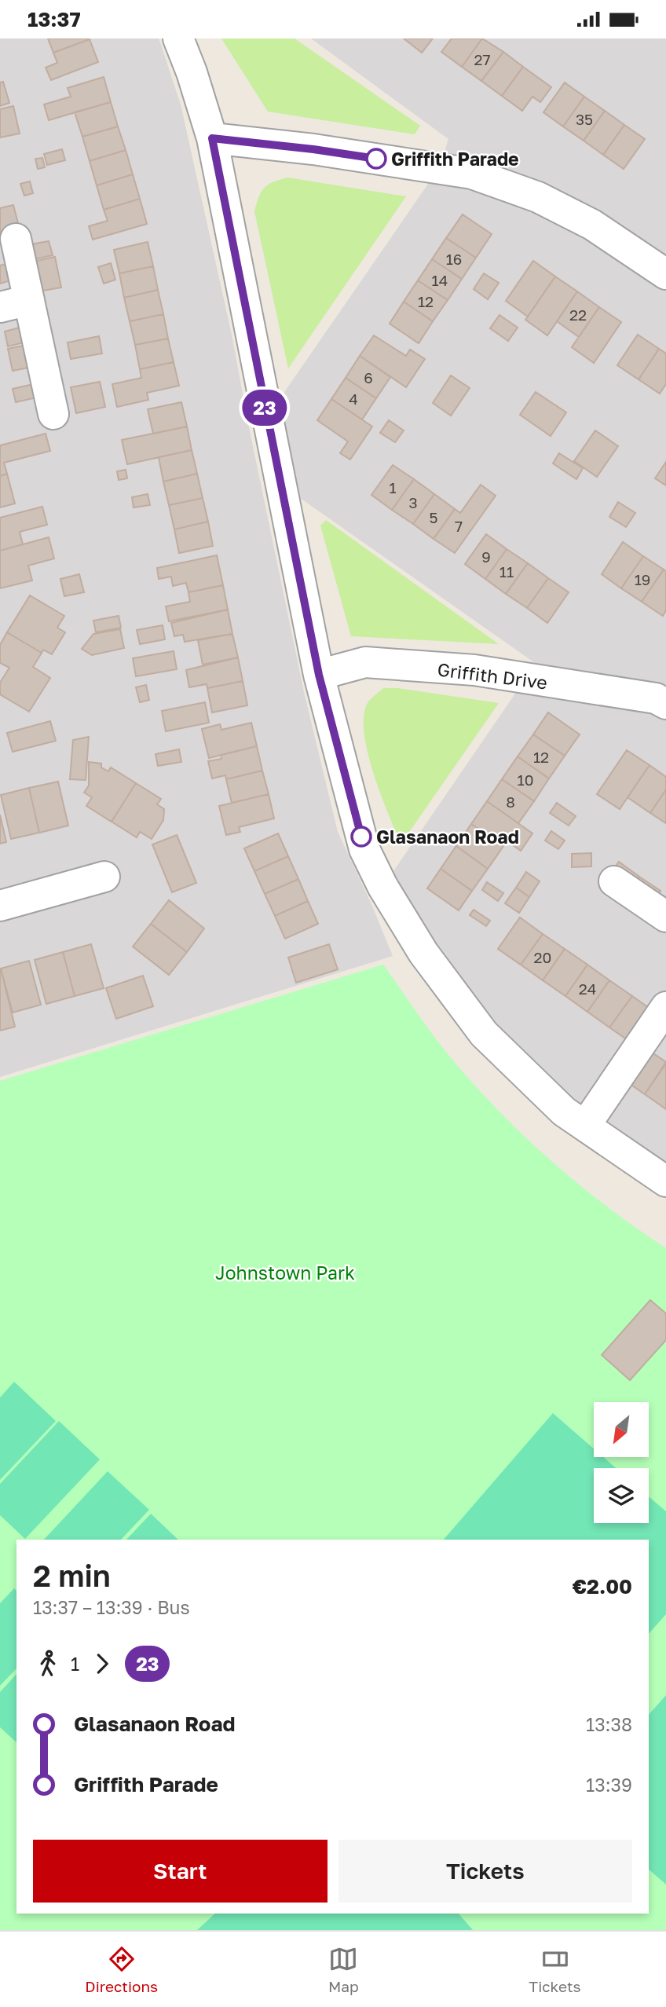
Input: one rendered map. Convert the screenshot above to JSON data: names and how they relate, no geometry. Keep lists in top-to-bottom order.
{
  "streets": {
    "street": ["Griffith Drive"]
  },
  "parks": ["Johnstown Park"],
  "places": ["Griffith Parade", "Glasanaon Road"],
  "lines": ["bus line 23"],
  "house_numbers": [
    "27",
    "35",
    "16",
    "14",
    "12",
    "22",
    "6",
    "4",
    "1",
    "3",
    "5",
    "7",
    "9",
    "11",
    "19",
    "12",
    "10",
    "8",
    "20",
    "24"
  ],
  "north": "bottom left",
  "page": {
    "status": "13:37",
    "on_map": "23",
    "heading": ["2 min", "13:37 – 13:39 · Bus", "€2.00"],
    "legs": ["1", "23"],
    "list": [
      {
        "name": "Glasanaon Road",
        "value": "13:38"
      },
      {
        "name": "Griffith Parade",
        "value": "13:39"
      }
    ],
    "buttons": ["Start", "Tickets"],
    "tabs": ["Directions", "Map", "Tickets"]
  }
}
